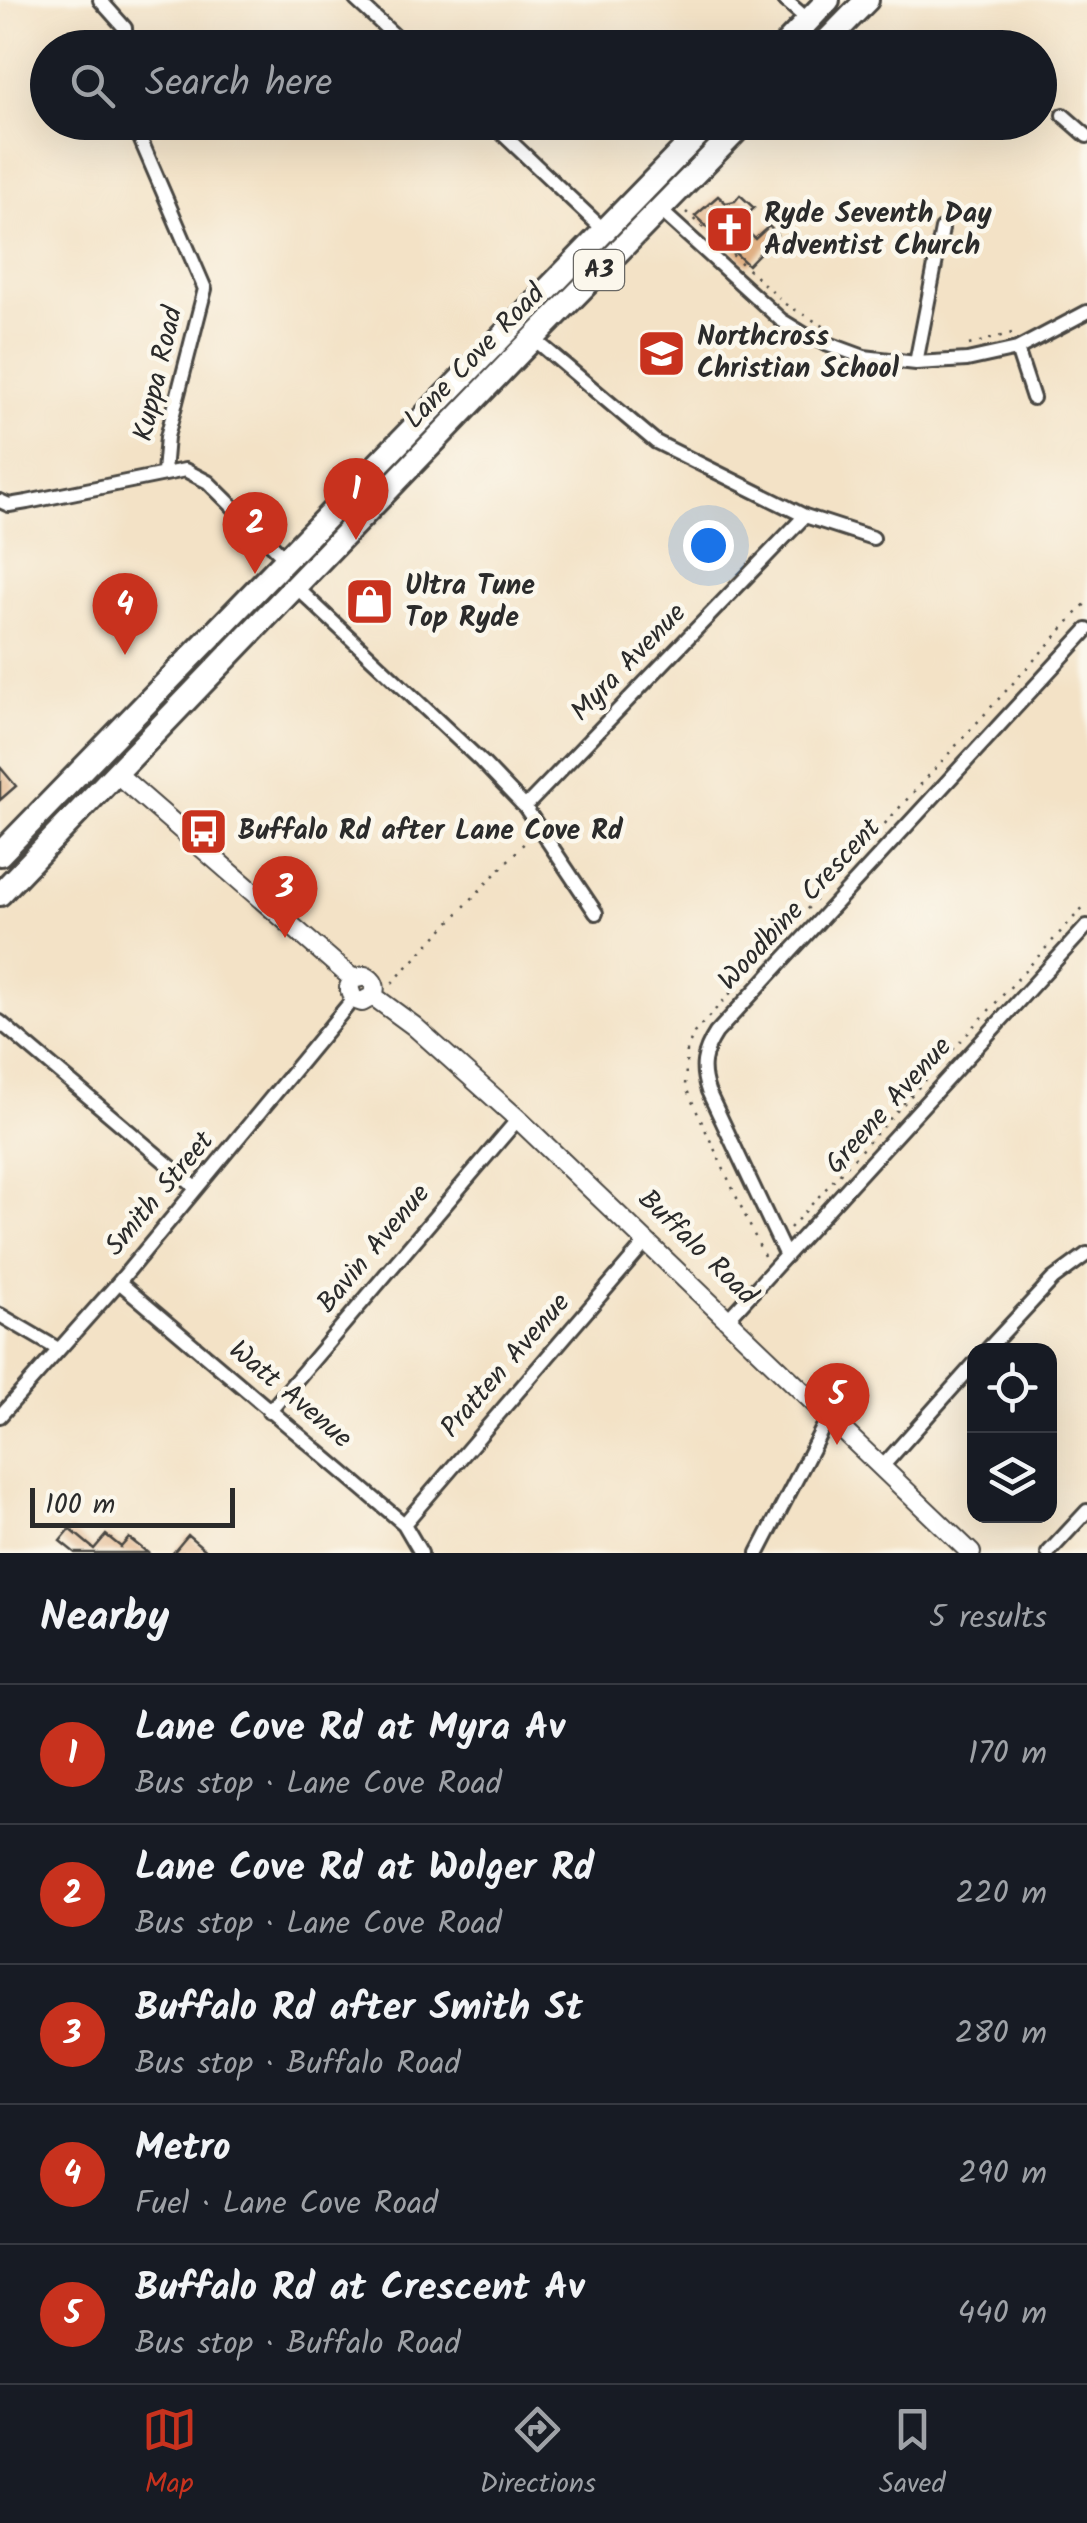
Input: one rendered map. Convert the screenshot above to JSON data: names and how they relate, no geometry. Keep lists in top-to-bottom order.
{
  "streets": {
    "highway": ["A3", "Lane Cove Road"],
    "street": [
      "Kuppa Road",
      "Myra Avenue",
      "Woodbine Crescent",
      "Greene Avenue",
      "Smith Street",
      "Buffalo Road",
      "Bavin Avenue",
      "Pratten Avenue",
      "Watt Avenue"
    ]
  },
  "crossings": [
    ["Woodbine Crescent", "Greene Avenue"],
    ["Greene Avenue", "Buffalo Road"],
    ["Smith Street", "Buffalo Road"],
    ["Smith Street", "Watt Avenue"],
    ["Buffalo Road", "Bavin Avenue"],
    ["Buffalo Road", "Pratten Avenue"],
    ["Bavin Avenue", "Watt Avenue"],
    ["Pratten Avenue", "Watt Avenue"]
  ],
  "places": {
    "church": ["Ryde Seventh Day Adventist Church"],
    "school or university": ["Northcross Christian School"],
    "shop": ["Ultra Tune Top Ryde"],
    "bus stop": ["Buffalo Rd after Lane Cove Rd"]
  },
  "scale_bar": "100 m",
  "page": {
    "search": "Search here",
    "pins": [
      "1",
      "2",
      "4",
      "3",
      "5"
    ],
    "scale": "100 m",
    "heading": ["Nearby", "5 results"],
    "list": [
      {
        "mark": "1",
        "name": "Lane Cove Rd at Myra Av",
        "note": "Bus stop · Lane Cove Road",
        "value": "170 m"
      },
      {
        "mark": "2",
        "name": "Lane Cove Rd at Wolger Rd",
        "note": "Bus stop · Lane Cove Road",
        "value": "220 m"
      },
      {
        "mark": "3",
        "name": "Buffalo Rd after Smith St",
        "note": "Bus stop · Buffalo Road",
        "value": "280 m"
      },
      {
        "mark": "4",
        "name": "Metro",
        "note": "Fuel · Lane Cove Road",
        "value": "290 m"
      },
      {
        "mark": "5",
        "name": "Buffalo Rd at Crescent Av",
        "note": "Bus stop · Buffalo Road",
        "value": "440 m"
      }
    ],
    "nav": ["Map", "Directions", "Saved"]
  }
}
